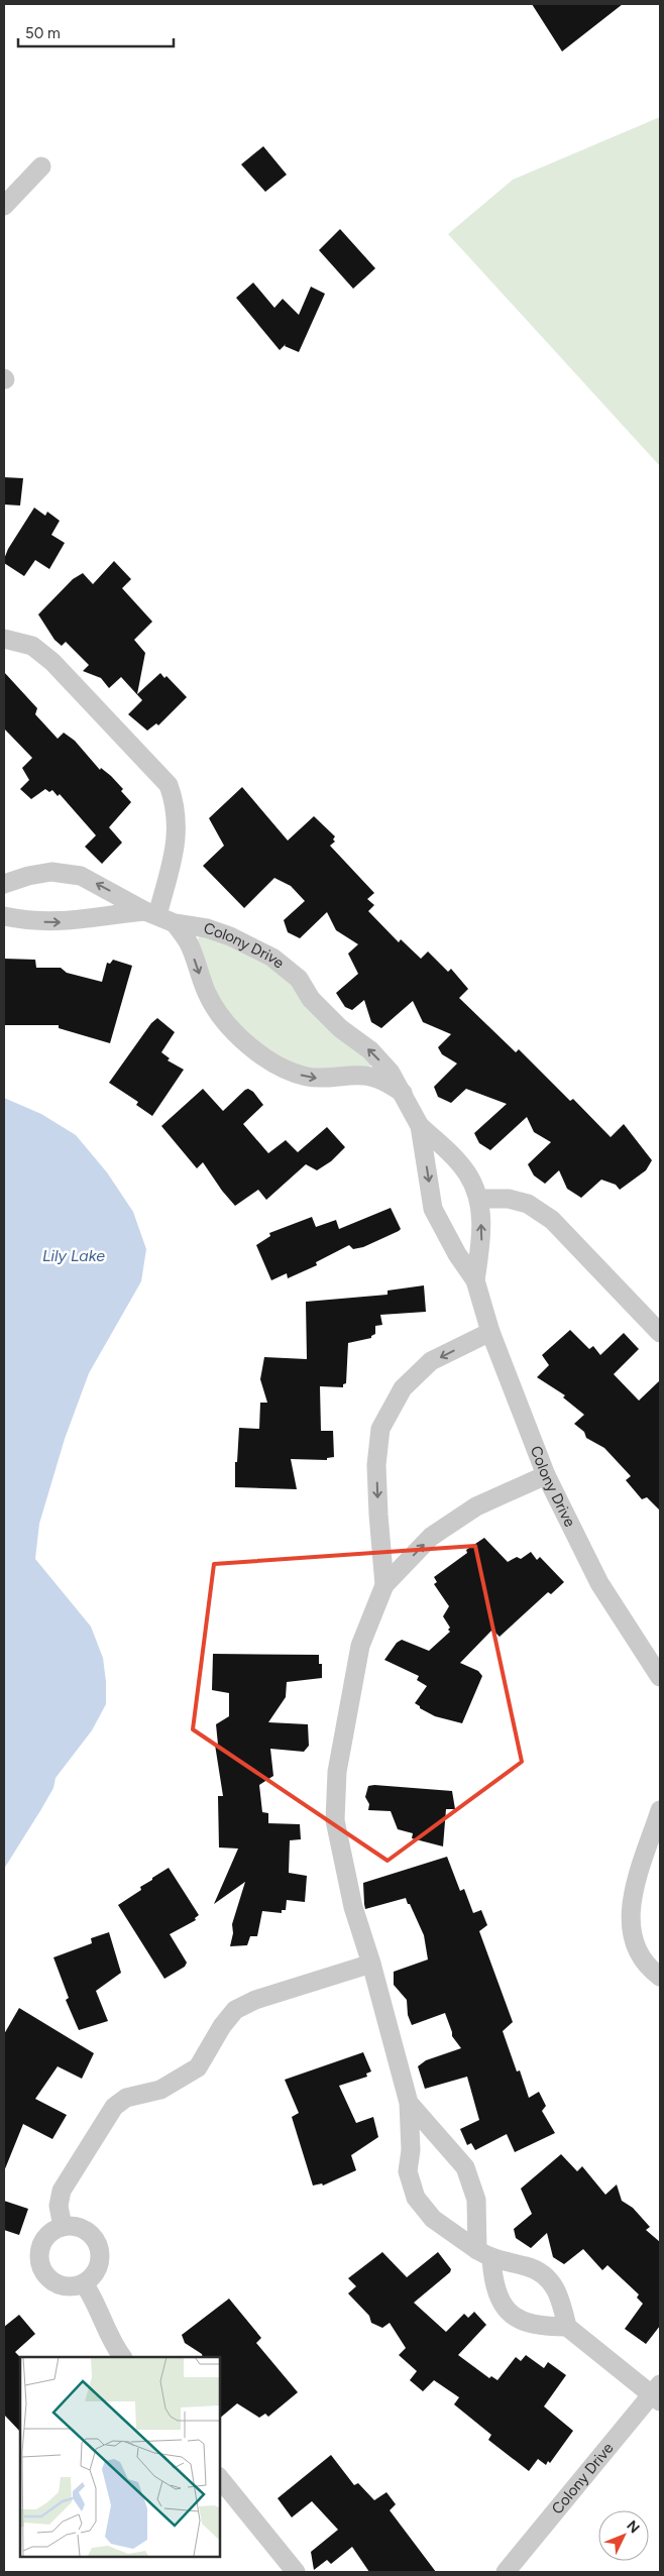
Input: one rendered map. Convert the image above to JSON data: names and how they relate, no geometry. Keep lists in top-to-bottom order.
{
  "streets": {
    "street": ["Colony Drive"]
  },
  "water": ["Lily Lake"],
  "scale_bar": "50 m",
  "north": "top right"
}
